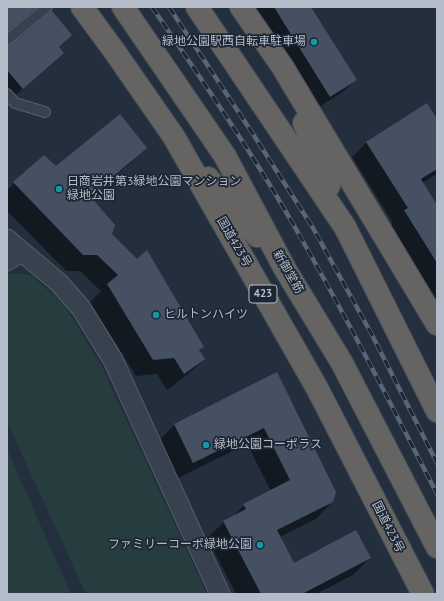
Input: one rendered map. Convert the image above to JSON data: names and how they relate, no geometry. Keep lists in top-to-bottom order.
{
  "streets": {
    "highway": ["国道423号", "新御堂筋", "423"]
  },
  "places": [
    "緑地公園駅西自転車駐車場",
    "日商岩井第3緑地公園マンション 緑地公園",
    "ヒルトンハイツ",
    "緑地公園コーポラス",
    "ファミリーコーポ緑地公園"
  ]
}
